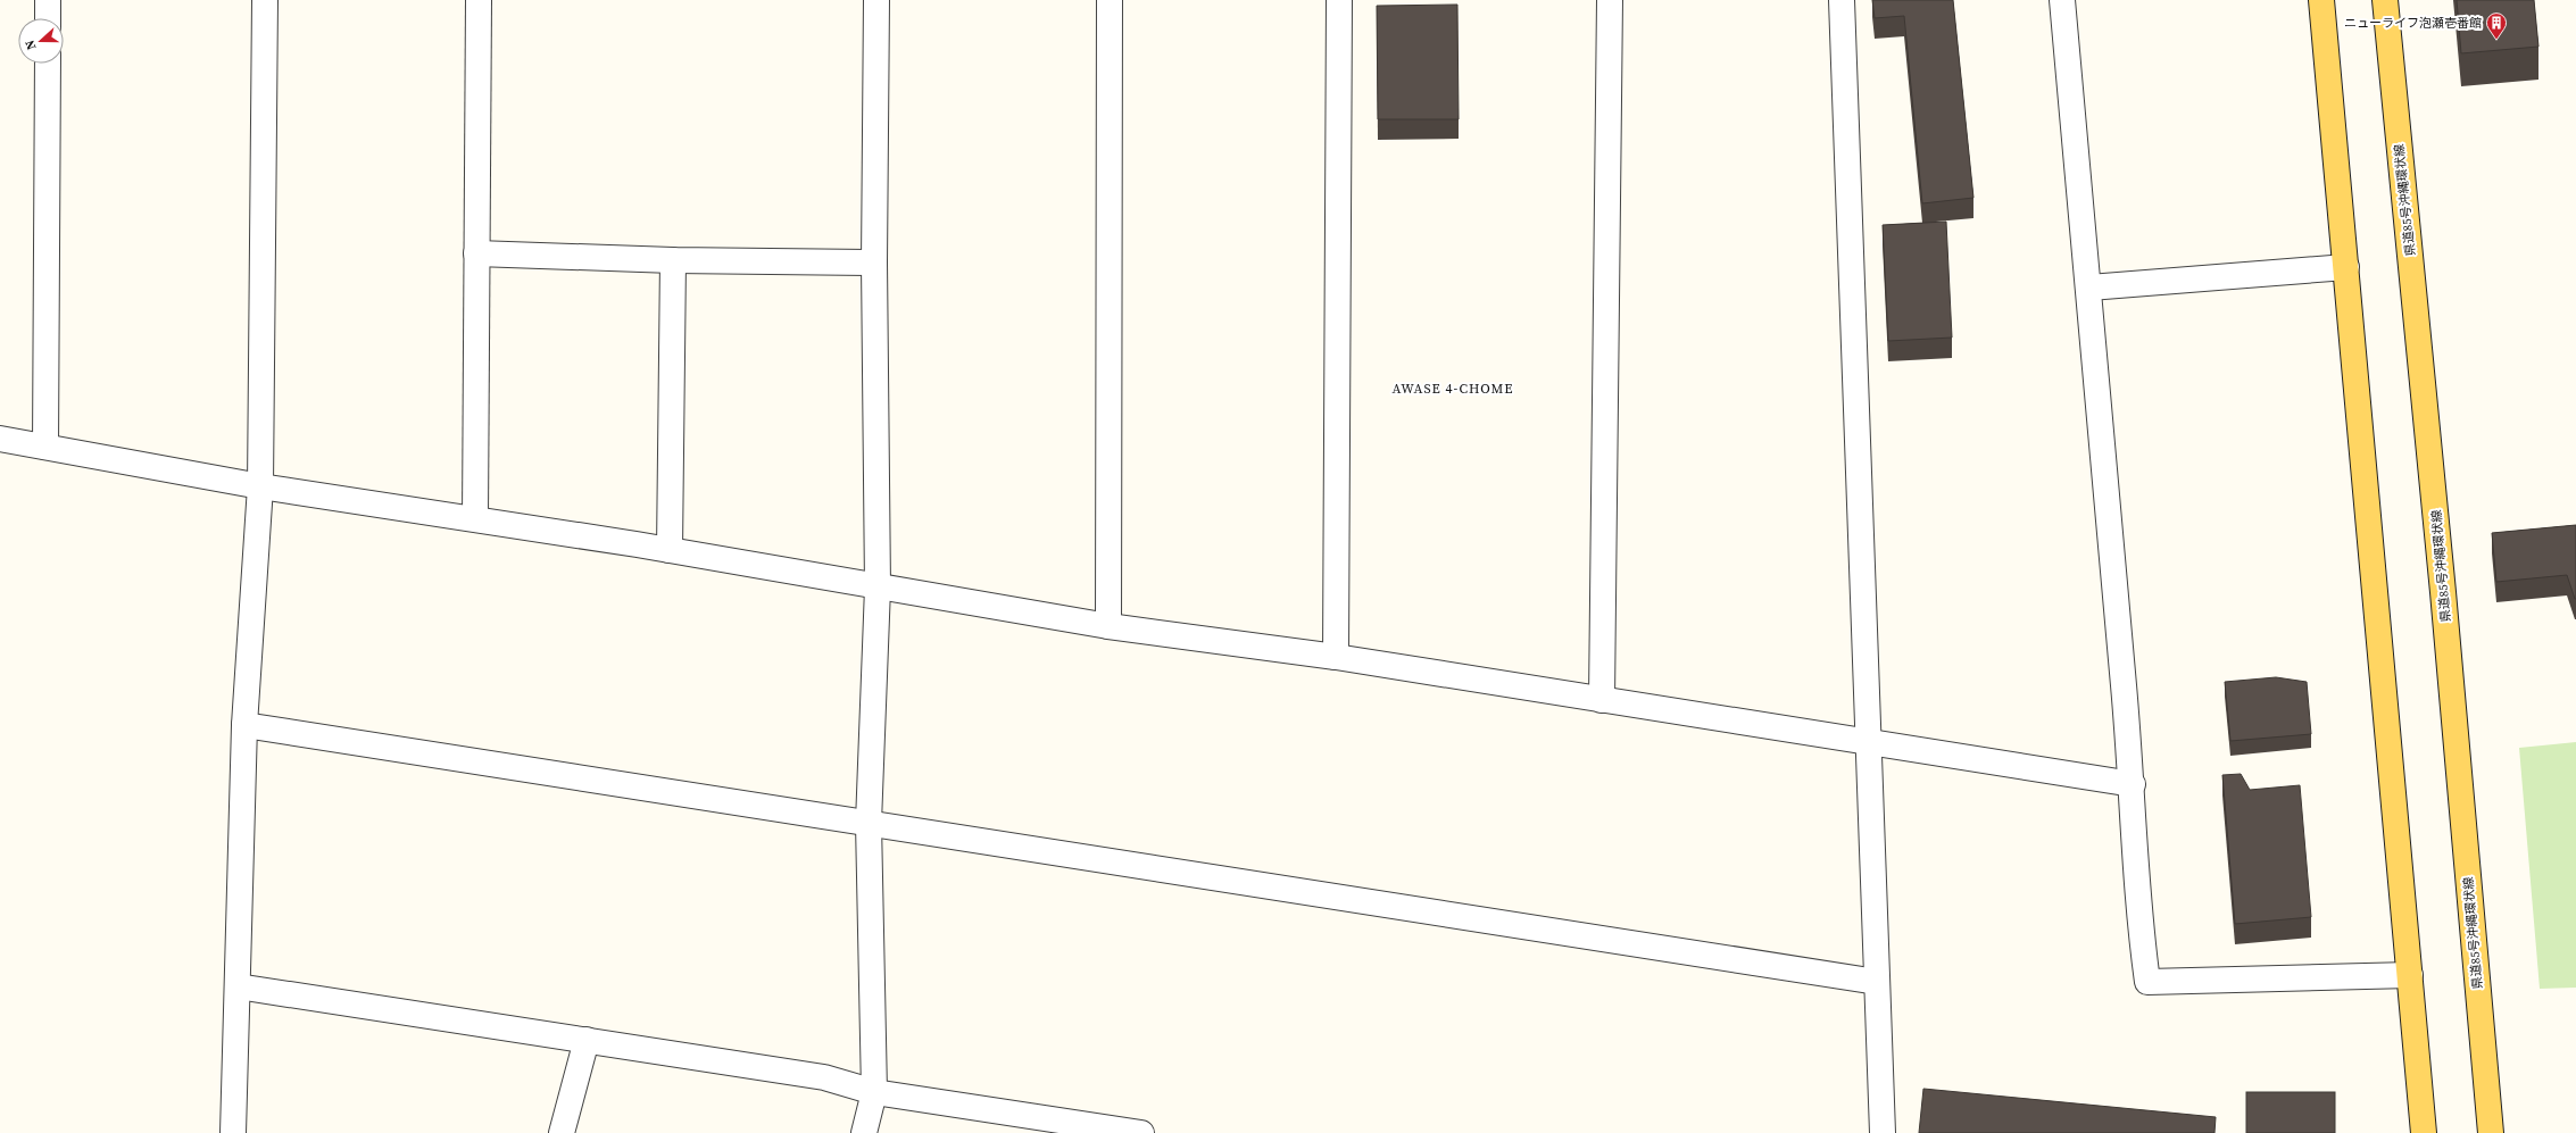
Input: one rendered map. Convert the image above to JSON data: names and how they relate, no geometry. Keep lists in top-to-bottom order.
{
  "streets": {
    "main road": ["県道85号沖縄環状線"]
  },
  "districts": ["AWASE 4-CHOME"],
  "places": {
    "building": ["ニューライフ泡瀬壱番館"]
  },
  "north": "left"
}
